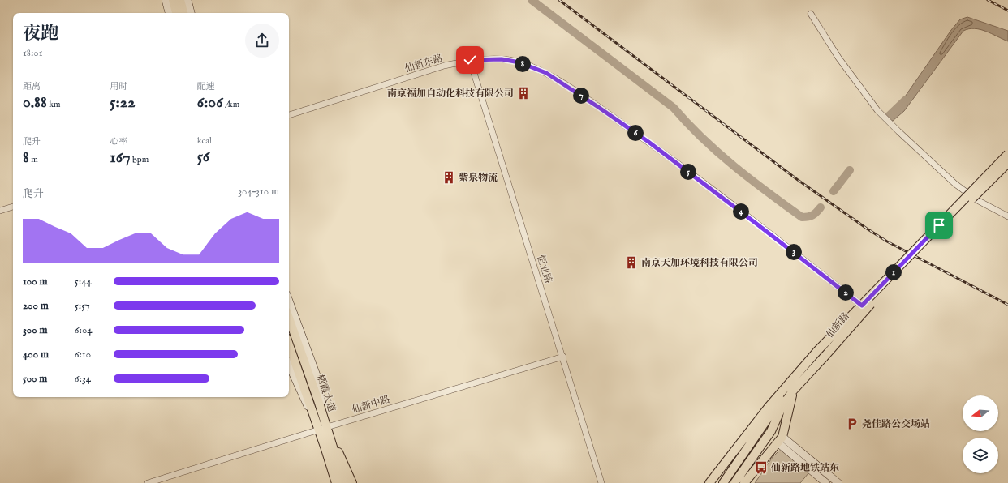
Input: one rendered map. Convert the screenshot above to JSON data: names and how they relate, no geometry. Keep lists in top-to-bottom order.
{
  "streets": {
    "main road": ["仙新路", "栖霞大道"],
    "street": ["仙新东路", "恒业路", "仙新中路"]
  },
  "crossings": [
    ["仙新东路", "恒业路"],
    ["仙新东路", "仙新路"],
    ["恒业路", "仙新中路"],
    ["栖霞大道", "仙新中路"]
  ],
  "places": {
    "building": ["南京福加自动化科技有限公司", "紫泉物流", "南京天加环境科技有限公司"],
    "parking": ["尧佳路公交场站"],
    "bus stop": ["仙新路地铁站东"]
  },
  "north": "left",
  "page": {
    "heading": ["夜跑", "18:01"],
    "pins": [
      "8",
      "7",
      "6",
      "5",
      "4",
      "3",
      "1",
      "2"
    ],
    "stats": [
      ["距离", "0.88 km"],
      ["用时", "5:22"],
      ["配速", "6:06 /km"],
      ["爬升", "8 m"],
      ["心率", "167 bpm"],
      ["kcal", "56"]
    ],
    "chart": ["爬升", "304–310 m"],
    "list": [
      {
        "name": "100 m",
        "note": "5:44"
      },
      {
        "name": "200 m",
        "note": "5:57"
      },
      {
        "name": "300 m",
        "note": "6:04"
      },
      {
        "name": "400 m",
        "note": "6:10"
      },
      {
        "name": "500 m",
        "note": "6:34"
      }
    ]
  }
}
